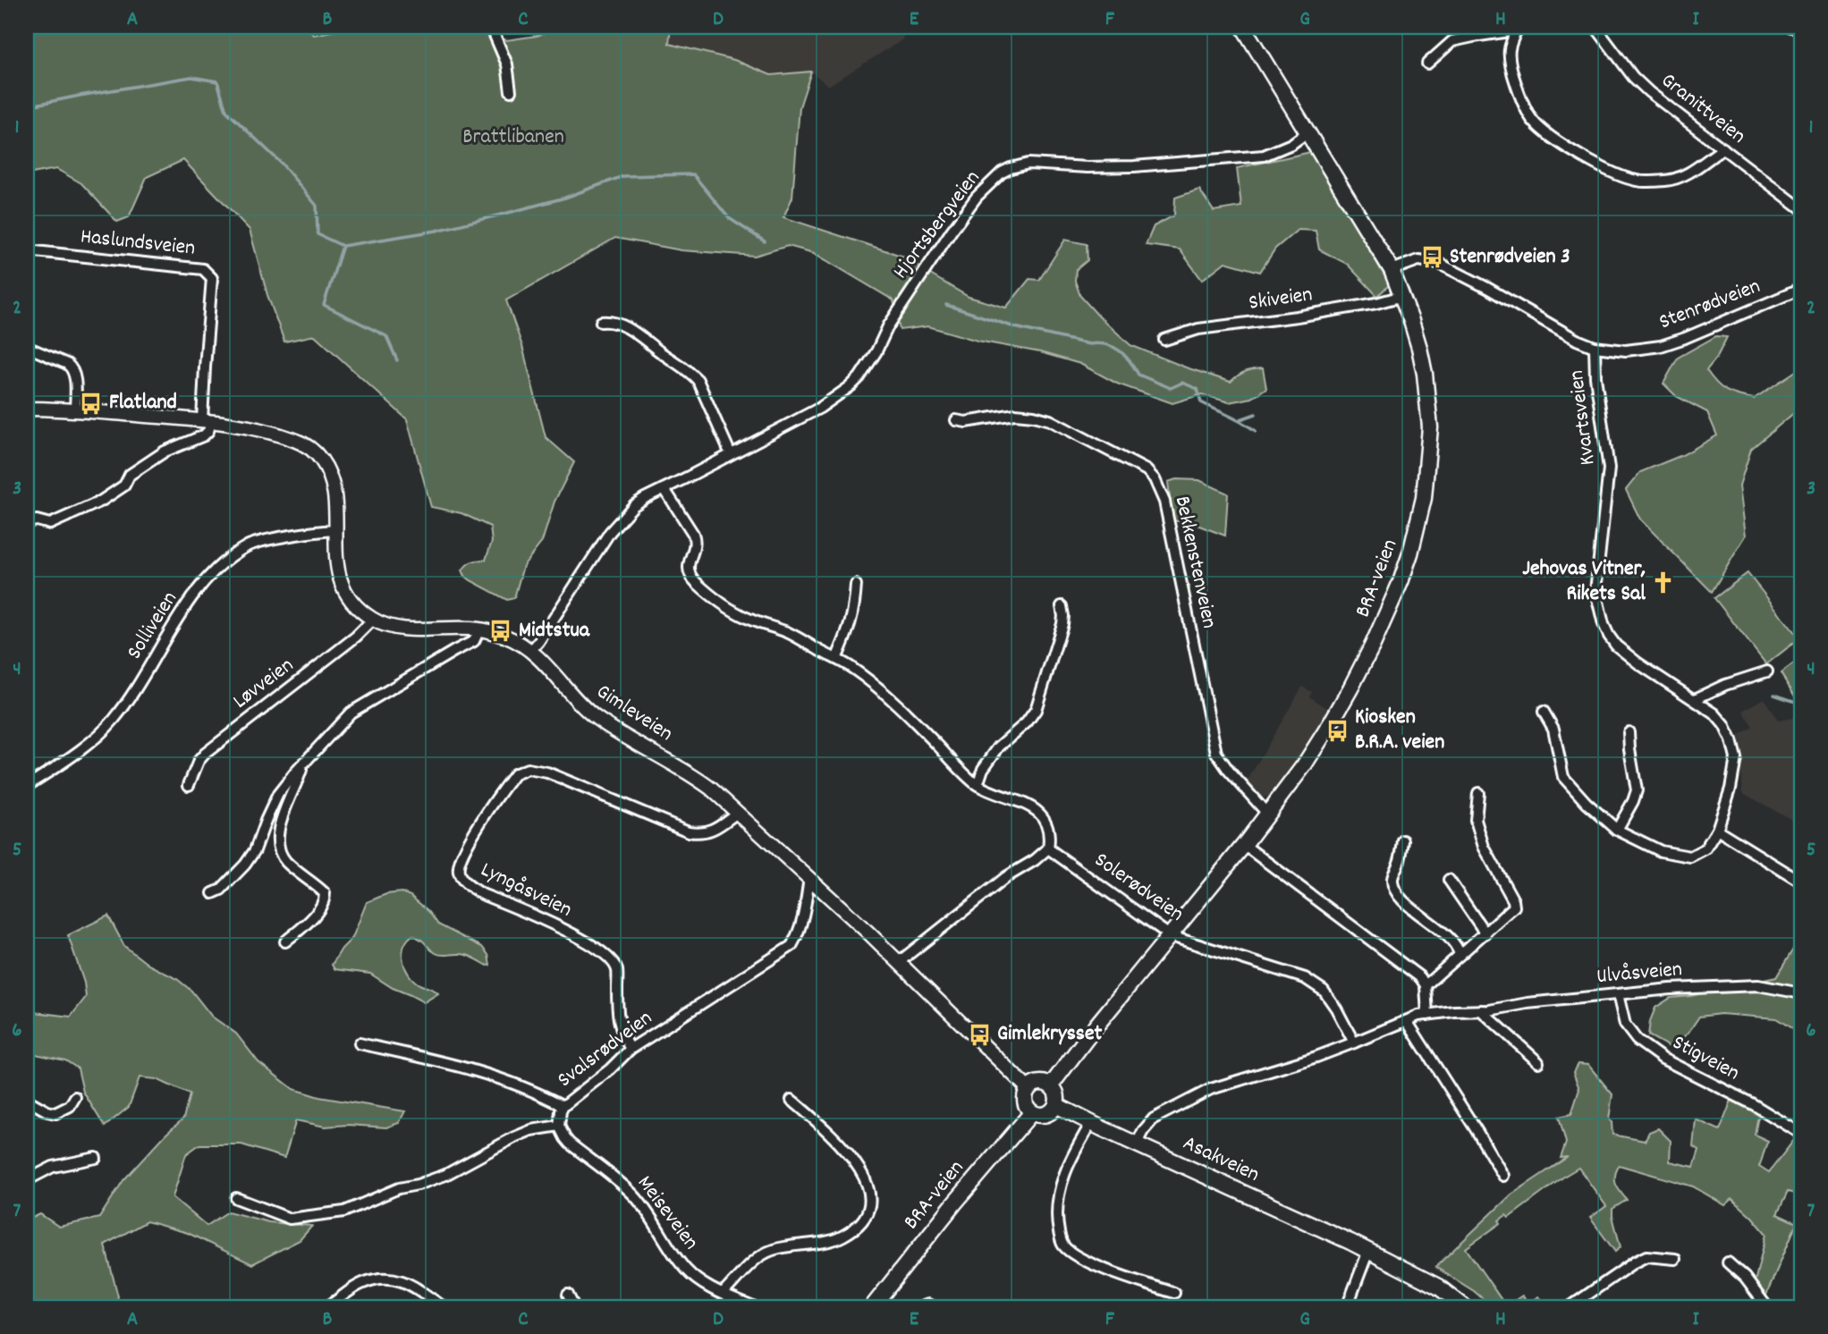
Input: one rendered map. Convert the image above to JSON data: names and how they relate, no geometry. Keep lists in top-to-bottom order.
{
  "streets": {
    "main road": ["BRA-veien", "Asakveien"],
    "street": [
      "Granittveien",
      "Hjortsbergveien",
      "Haslundsveien",
      "Skiveien",
      "Stenrødveien",
      "Kvartsveien",
      "Bekkenstenveien",
      "Solliveien",
      "Løvveien",
      "Gimleveien",
      "Solerødveien",
      "Lyngåsveien",
      "Ulvåsveien",
      "Svalsrødveien",
      "Stigveien",
      "Meiseveien"
    ]
  },
  "crossings": [
    ["Hjortsbergveien", "BRA-veien"],
    ["Hjortsbergveien", "Gimleveien"],
    ["Haslundsveien", "Gimleveien"],
    ["Skiveien", "BRA-veien"],
    ["Stenrødveien", "Kvartsveien"],
    ["Stenrødveien", "BRA-veien"],
    ["Bekkenstenveien", "BRA-veien"],
    ["BRA-veien", "Gimleveien"],
    ["BRA-veien", "Solerødveien"],
    ["BRA-veien", "Asakveien"],
    ["Solliveien", "Gimleveien"],
    ["Løvveien", "Gimleveien"],
    ["Gimleveien", "Lyngåsveien"],
    ["Gimleveien", "Svalsrødveien"],
    ["Gimleveien", "Asakveien"],
    ["Solerødveien", "Ulvåsveien"],
    ["Lyngåsveien", "Svalsrødveien"],
    ["Ulvåsveien", "Stigveien"],
    ["Ulvåsveien", "Asakveien"],
    ["Svalsrødveien", "Meiseveien"]
  ],
  "parks": ["Brattlibanen"],
  "places": {
    "bus stop": [
      "Stenrødveien 3",
      "Flatland",
      "Midtstua",
      "Kiosken B.R.A. veien",
      "Gimlekrysset"
    ],
    "church": ["Jehovas Vitner, Rikets Sal"]
  },
  "grid": {
    "columns": [
      "A",
      "B",
      "C",
      "D",
      "E",
      "F",
      "G",
      "H",
      "I"
    ],
    "rows": [
      "1",
      "2",
      "3",
      "4",
      "5",
      "6",
      "7"
    ]
  }
}
